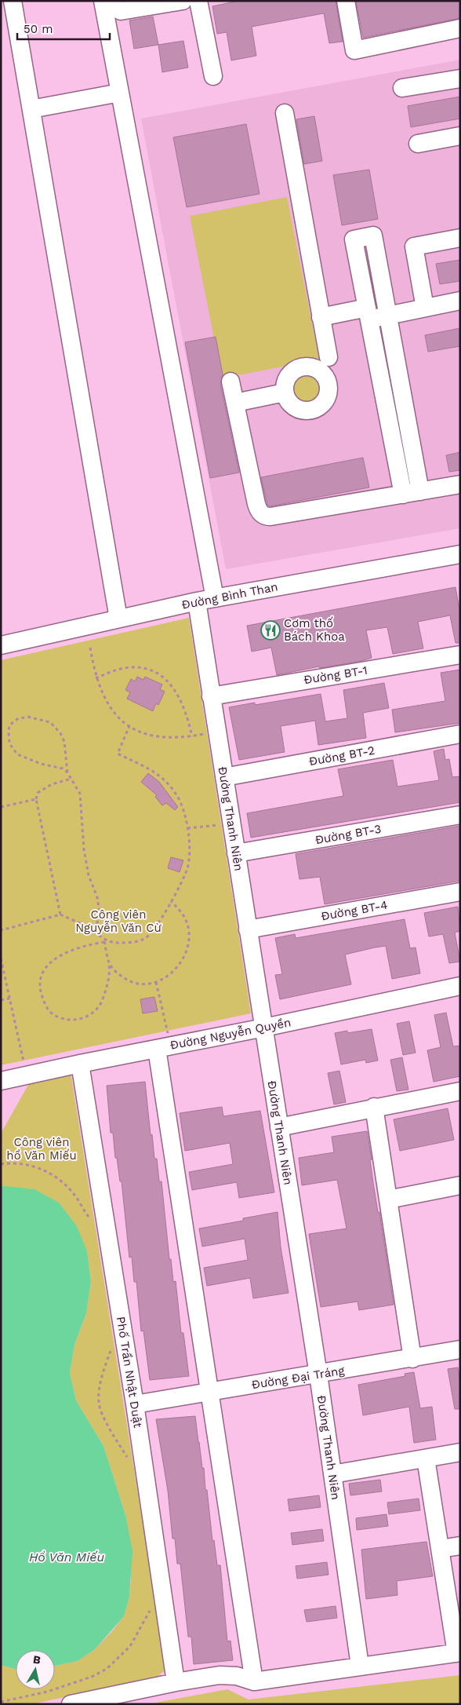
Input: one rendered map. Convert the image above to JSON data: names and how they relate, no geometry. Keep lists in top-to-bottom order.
{
  "streets": {
    "street": [
      "Đường Bình Than",
      "Đường BT-1",
      "Đường BT-2",
      "Đường Thanh Niên",
      "Đường BT-3",
      "Đường BT-4",
      "Đường Nguyễn Quyền",
      "Phố Trần Nhật Duật",
      "Đường Đại Tráng"
    ]
  },
  "crossings": [
    ["Đường Bình Than", "Đường Thanh Niên"],
    ["Đường BT-1", "Đường Thanh Niên"],
    ["Đường BT-2", "Đường Thanh Niên"],
    ["Đường Thanh Niên", "Đường BT-3"],
    ["Đường Thanh Niên", "Đường BT-4"],
    ["Đường Thanh Niên", "Đường Nguyễn Quyền"],
    ["Đường Thanh Niên", "Đường Đại Tráng"],
    ["Đường Nguyễn Quyền", "Phố Trần Nhật Duật"],
    ["Phố Trần Nhật Duật", "Đường Đại Tráng"]
  ],
  "water": ["Hồ Văn Miếu"],
  "parks": ["Công viên Nguyễn Văn Cừ", "Công viên hồ Văn Miếu"],
  "places": {
    "restaurant": ["Cơm thố Bách Khoa"]
  },
  "scale_bar": "50 m",
  "north": "top"
}
